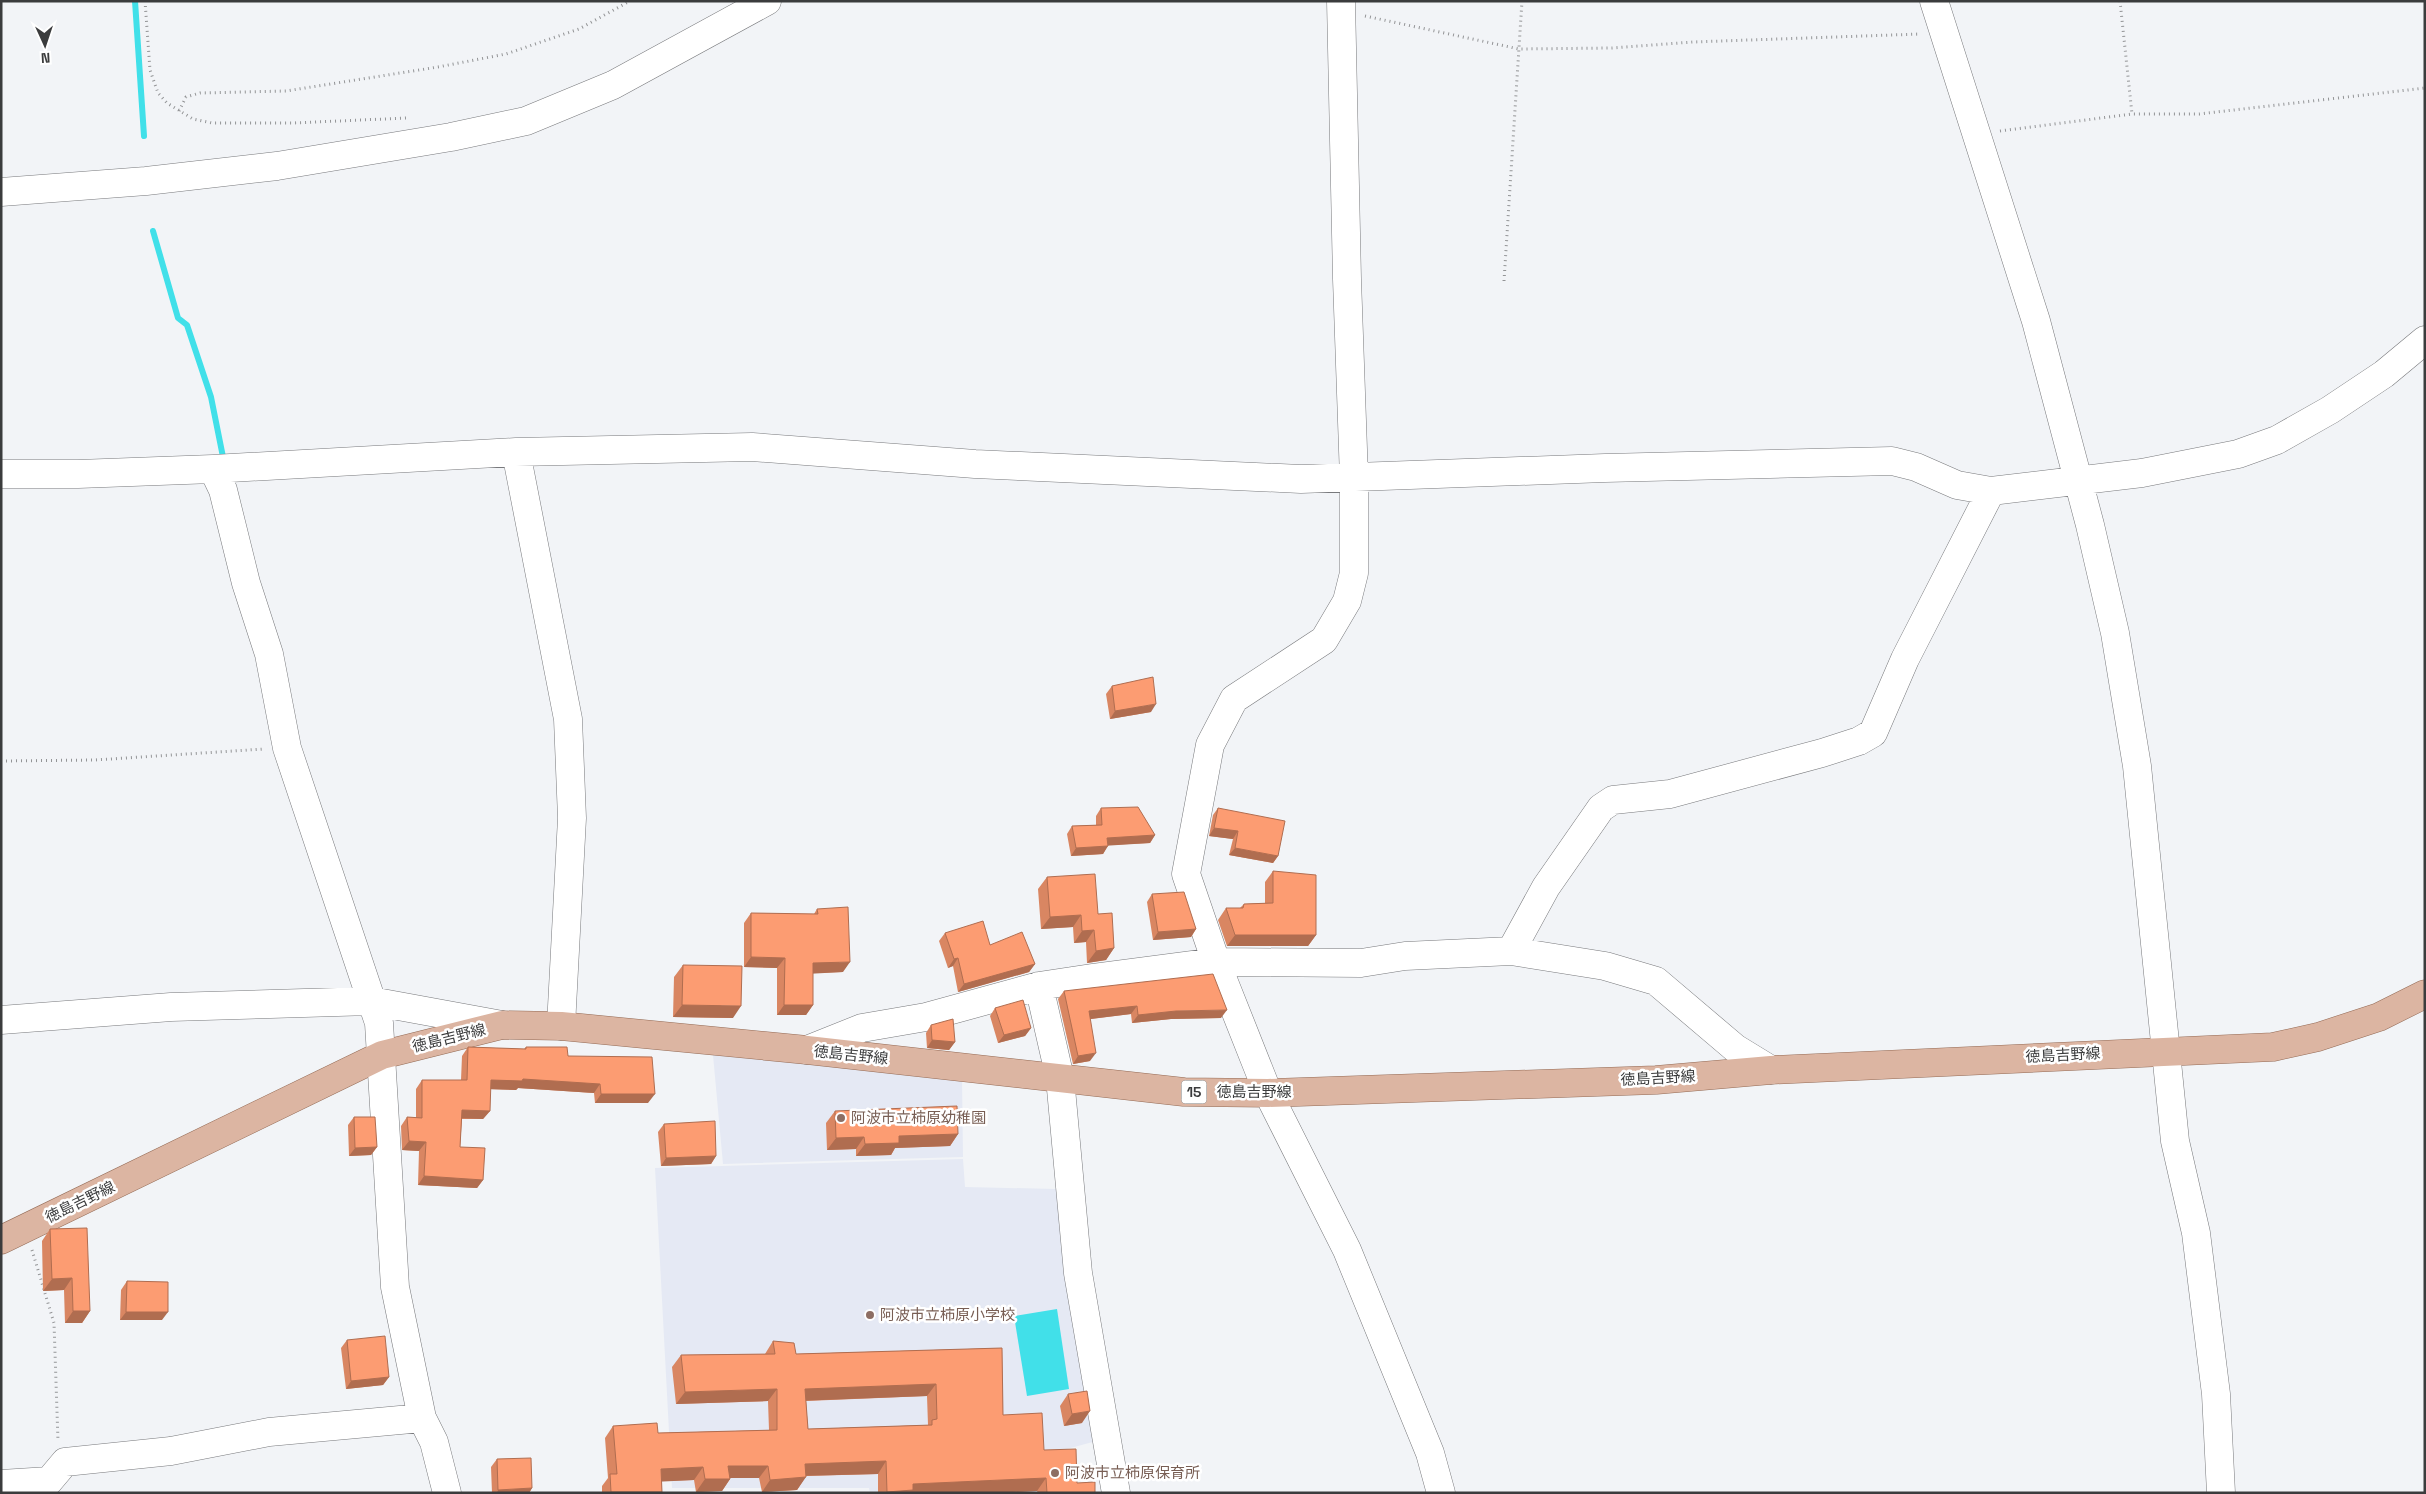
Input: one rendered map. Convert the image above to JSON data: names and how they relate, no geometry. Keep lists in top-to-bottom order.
{
  "streets": {
    "main road": ["徳島吉野線", "15"]
  },
  "places": ["阿波市立柿原幼稚園", "阿波市立柿原小学校", "阿波市立柿原保育所"],
  "north": "bottom"
}
